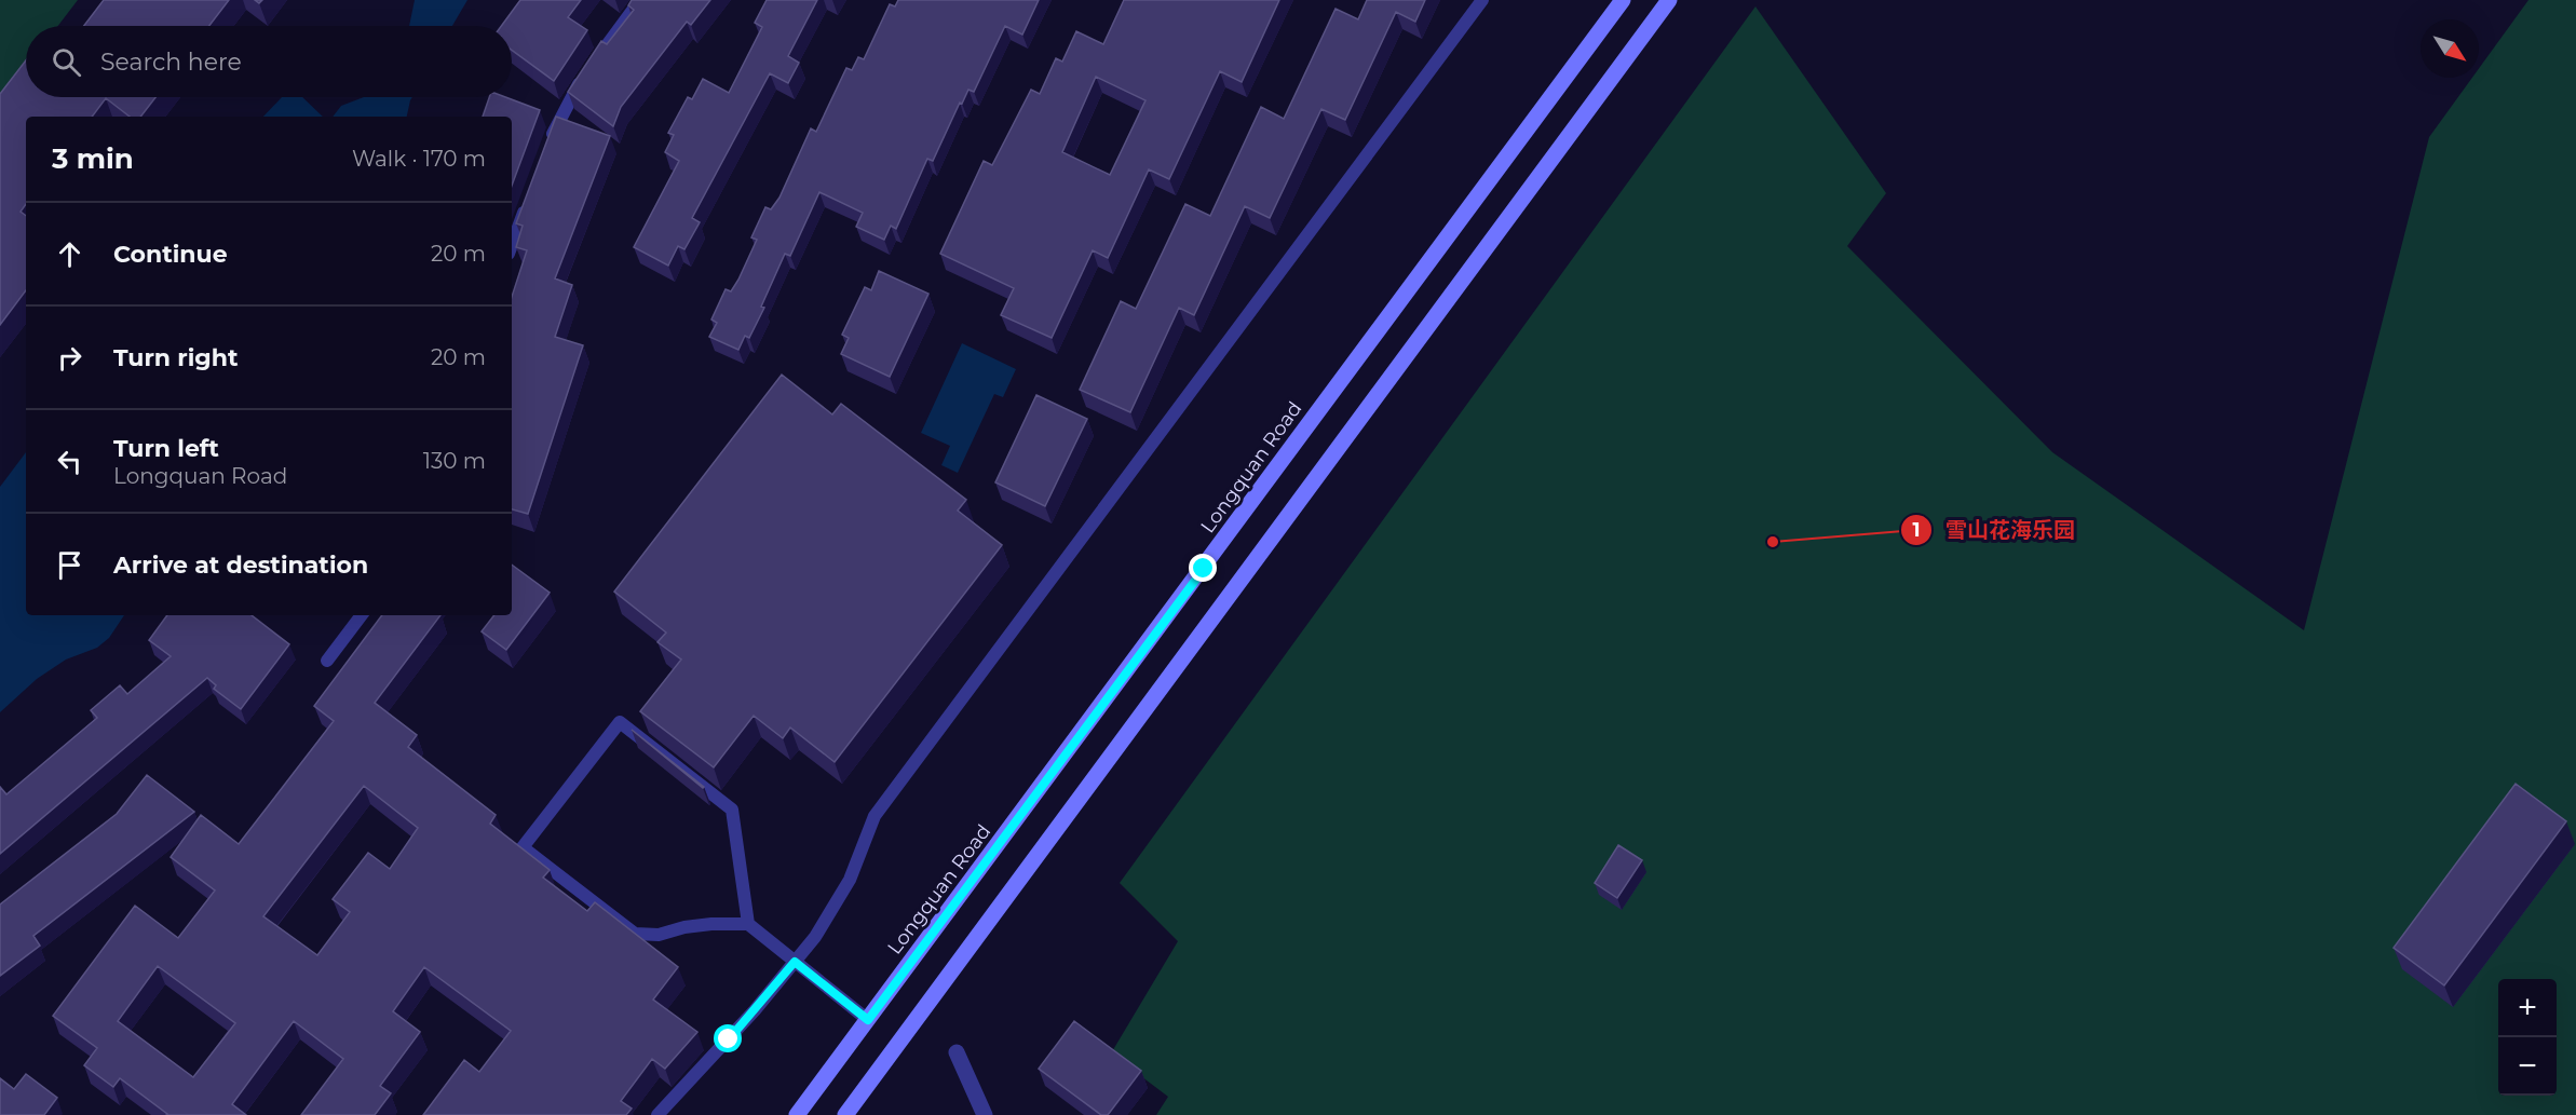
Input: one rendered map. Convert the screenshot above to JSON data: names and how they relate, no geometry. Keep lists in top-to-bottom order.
{
  "streets": {
    "main road": ["Longquan Road"]
  },
  "places": ["雪山花海乐园"],
  "north": "bottom right",
  "page": {
    "search": "Search here",
    "heading": ["3 min", "Walk · 170 m"],
    "list": [
      ["Continue", "20 m"],
      ["Turn right", "20 m"],
      ["Turn left", "Longquan Road", "130 m"],
      "Arrive at destination"
    ],
    "map_buttons": ["+", "−"]
  }
}
